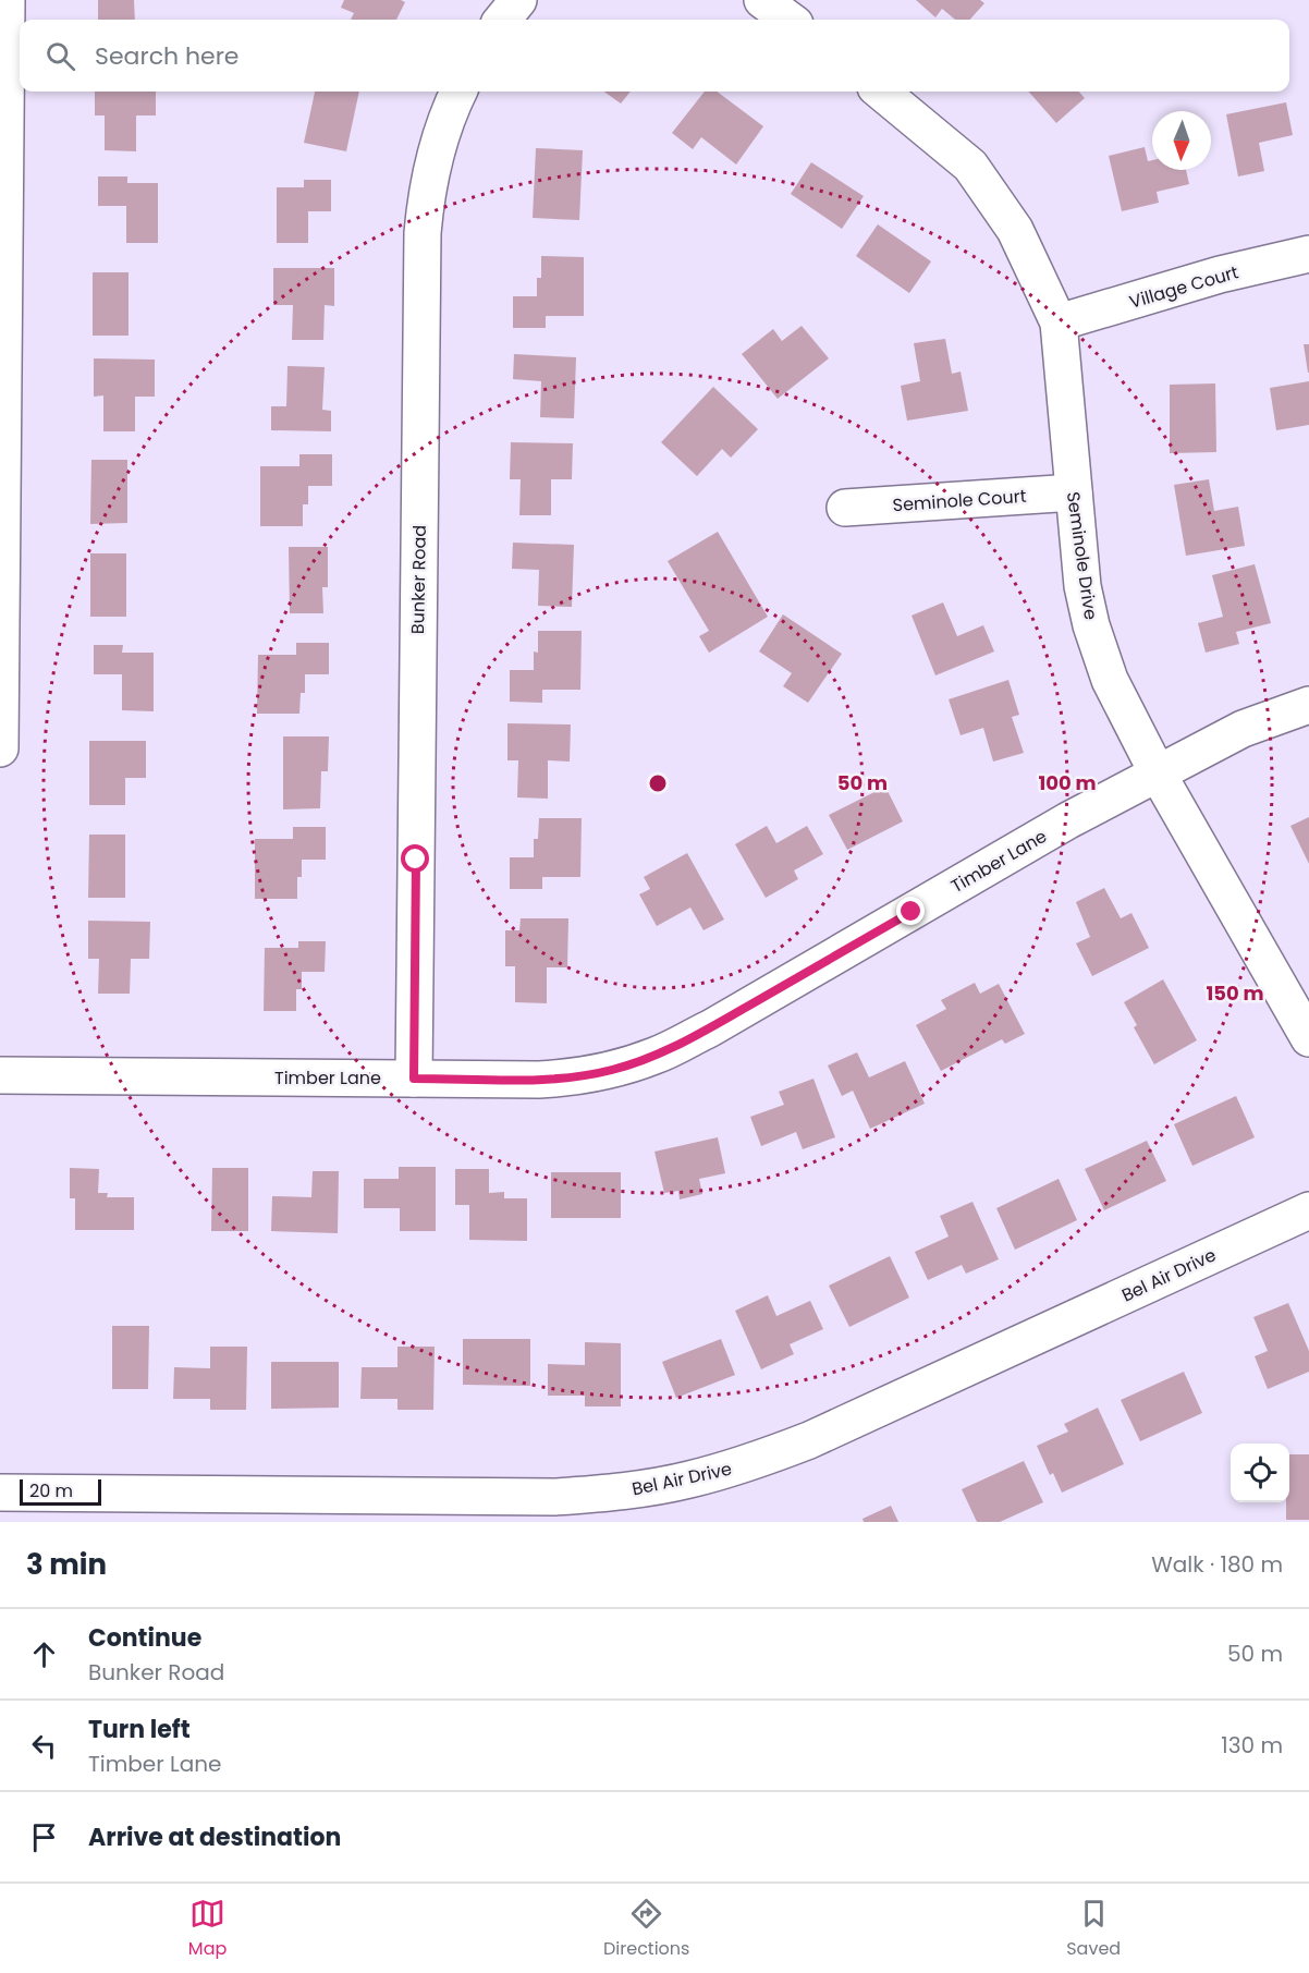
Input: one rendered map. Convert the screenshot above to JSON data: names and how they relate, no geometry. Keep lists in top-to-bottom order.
{
  "streets": {
    "street": [
      "Village Court",
      "Seminole Court",
      "Seminole Drive",
      "Bunker Road",
      "Timber Lane",
      "Bel Air Drive"
    ]
  },
  "crossings": [
    ["Village Court", "Seminole Drive"],
    ["Seminole Court", "Seminole Drive"],
    ["Seminole Drive", "Timber Lane"],
    ["Bunker Road", "Timber Lane"]
  ],
  "scale_bar": "20 m",
  "north": "bottom",
  "page": {
    "search": "Search here",
    "scale": "20 m",
    "heading": ["3 min", "Walk · 180 m"],
    "list": [
      ["Continue", "Bunker Road", "50 m"],
      ["Turn left", "Timber Lane", "130 m"],
      "Arrive at destination"
    ],
    "nav": ["Map", "Directions", "Saved"]
  },
  "rings": ["50 m", "100 m", "150 m"]
}
